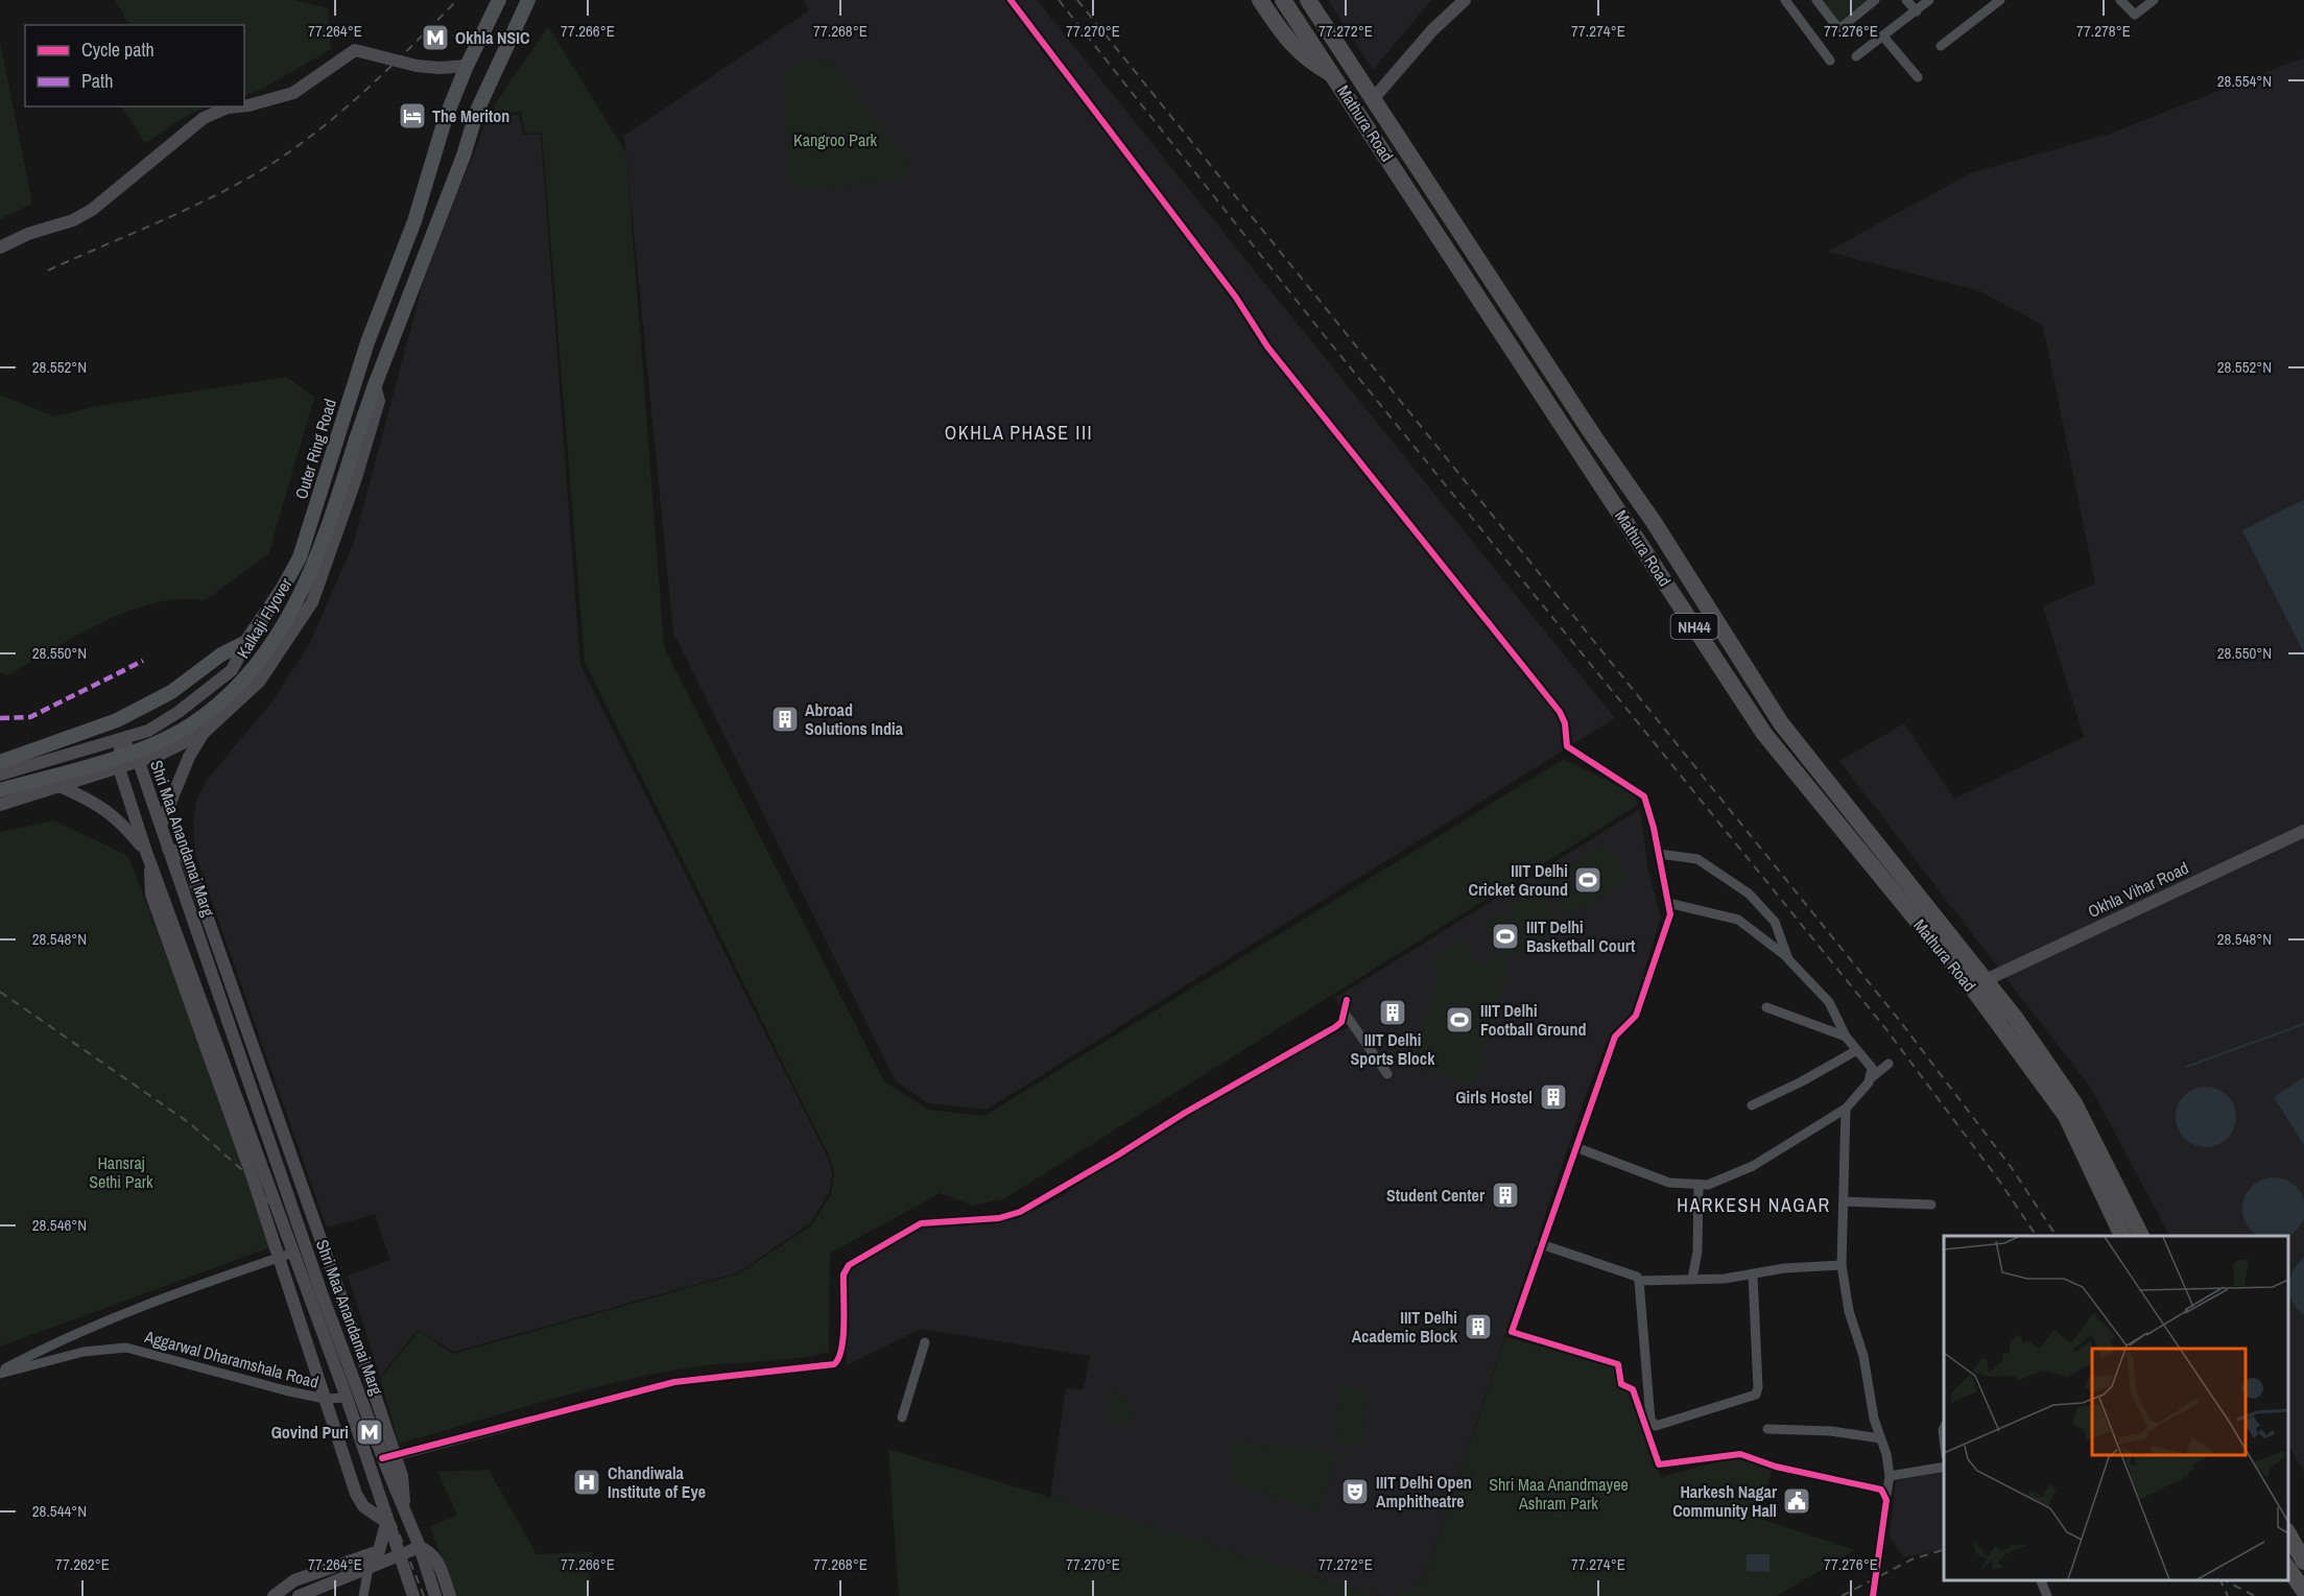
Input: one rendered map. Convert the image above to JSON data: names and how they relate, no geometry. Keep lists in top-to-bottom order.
{
  "streets": {
    "highway": ["Mathura Road", "NH44"],
    "main road": [
      "Outer Ring Road",
      "Kalkaji Flyover",
      "Shri Maa Anandamai Marg",
      "Okhla Vihar Road"
    ],
    "street": ["Aggarwal Dharamshala Road"]
  },
  "crossings": [
    ["Mathura Road", "Okhla Vihar Road"],
    ["Shri Maa Anandamai Marg", "Aggarwal Dharamshala Road"]
  ],
  "districts": ["OKHLA PHASE III", "HARKESH NAGAR"],
  "parks": ["Kangroo Park", "Hansraj Sethi Park", "Shri Maa Anandmayee Ashram Park"],
  "places": {
    "metro station": ["Okhla NSIC", "Govind Puri"],
    "hotel": ["The Meriton"],
    "building": [
      "Abroad Solutions India",
      "IIIT Delhi Sports Block",
      "Girls Hostel",
      "Student Center",
      "IIIT Delhi Academic Block"
    ],
    "sports": ["IIIT Delhi Cricket Ground", "IIIT Delhi Basketball Court", "IIIT Delhi Football Ground"],
    "hospital": ["Chandiwala Institute of Eye"],
    "theatre": ["IIIT Delhi Open Amphitheatre"],
    "public building": ["Harkesh Nagar Community Hall"]
  },
  "legend": ["Cycle path", "Path"],
  "coordinates": [
    "77.264°E",
    "77.266°E",
    "77.268°E",
    "77.270°E",
    "77.272°E",
    "77.274°E",
    "77.276°E",
    "77.278°E",
    "28.554°N",
    "28.552°N",
    "28.550°N",
    "28.548°N",
    "28.546°N",
    "28.544°N",
    "77.262°E"
  ]
}
